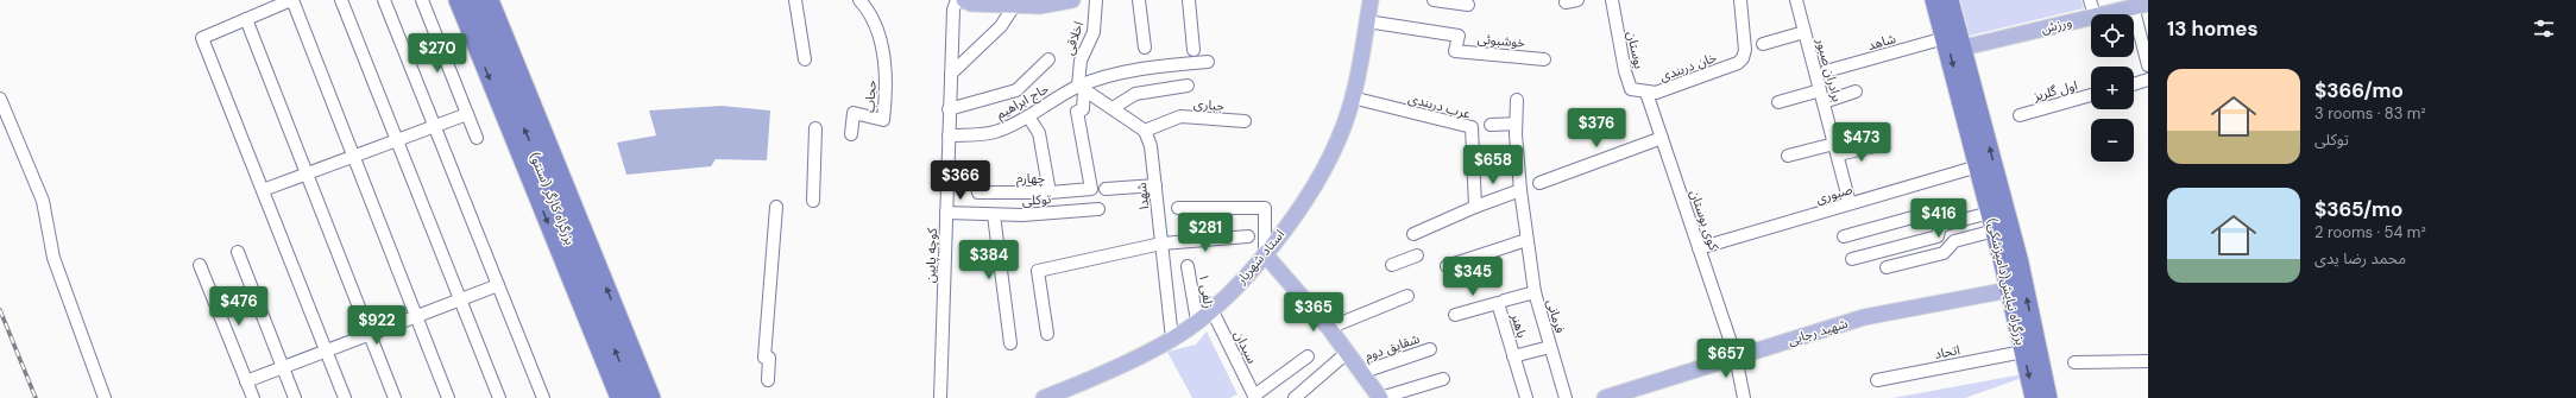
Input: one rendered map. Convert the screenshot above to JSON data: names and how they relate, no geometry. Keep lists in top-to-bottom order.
{
  "streets": {
    "highway": ["بزرگراه کارگر (سنتو)", "بزرگراه نیایش(دامپزشکی)"],
    "main road": ["ورزش", "استاد شهریار", "شهید رجایی"],
    "street": [
      "اخلاقی",
      "خوشبوئی",
      "شاهد",
      "بوستان",
      "خان دربندی",
      "برادران صبور",
      "اول گلریز",
      "حجاب",
      "حاج ابراهیم",
      "جباری",
      "عرب دربندی",
      "چهارم",
      "صبوری",
      "شهدا",
      "توکلی",
      "کوی بوستان",
      "کوچه پایین",
      "زلفی ۱",
      "فرمانی",
      "باهنر",
      "سیدان",
      "شقایق دوم",
      "اتحاد"
    ]
  },
  "crossings": [
    ["ورزش", "بزرگراه نیایش(دامپزشکی)"],
    ["اخلاقی", "حاج ابراهیم"],
    ["اخلاقی", "چهارم"],
    ["خوشبوئی", "استاد شهریار"],
    ["شاهد", "بزرگراه نیایش(دامپزشکی)"],
    ["بوستان", "خان دربندی"],
    ["بوستان", "کوی بوستان"],
    ["خان دربندی", "کوی بوستان"],
    ["برادران صبور", "صبوری"],
    ["حاج ابراهیم", "کوچه پایین"],
    ["جباری", "شهدا"],
    ["عرب دربندی", "استاد شهریار"],
    ["چهارم", "کوچه پایین"],
    ["صبوری", "کوی بوستان"],
    ["صبوری", "بزرگراه نیایش(دامپزشکی)"],
    ["شهدا", "استاد شهریار"],
    ["توکلی", "کوچه پایین"],
    ["کوی بوستان", "شهید رجایی"],
    ["استاد شهریار", "زلفی ۱"],
    ["استاد شهریار", "سیدان"],
    ["بزرگراه نیایش(دامپزشکی)", "شهید رجایی"],
    ["بزرگراه نیایش(دامپزشکی)", "اتحاد"]
  ],
  "page": {
    "heading": "13 homes",
    "map_buttons": ["+", "−"],
    "price": [
      "$270",
      "$376",
      "$473",
      "$658",
      "$366",
      "$416",
      "$281",
      "$384",
      "$345",
      "$476",
      "$365",
      "$922",
      "$657"
    ],
    "list": [
      {
        "name": "$366/mo",
        "note": "3 rooms · 83 m² · توکلی"
      },
      {
        "name": "$365/mo",
        "note": "2 rooms · 54 m² · محمد رضا یدی"
      }
    ]
  }
}
